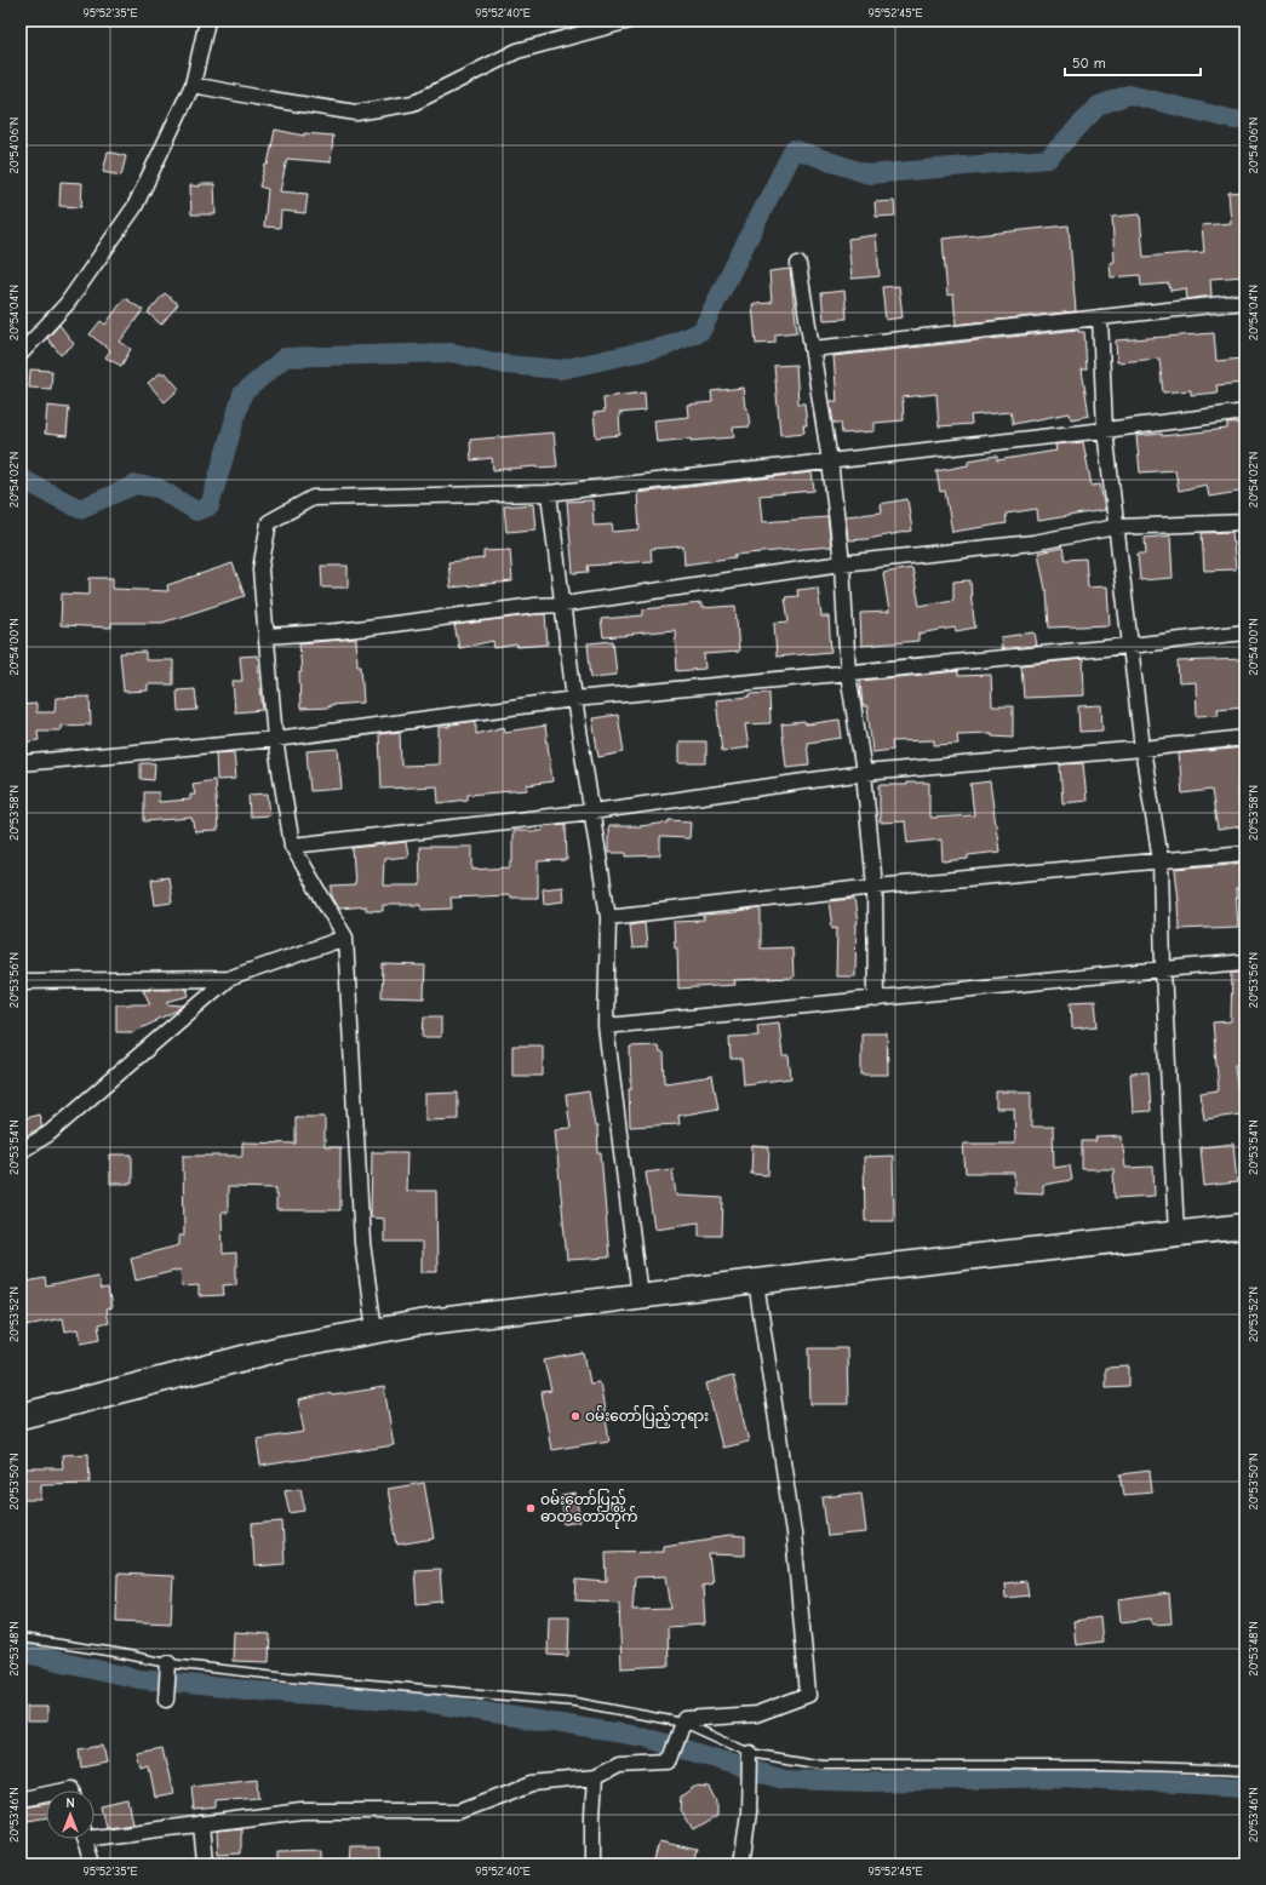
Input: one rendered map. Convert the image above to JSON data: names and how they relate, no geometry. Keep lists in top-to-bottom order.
{
  "places": ["ဝမ်းတော်ပြည့်ဘုရား", "ဝမ်းတော်ပြည့် ဓာတ်တော်တိုက်"],
  "scale_bar": "50 m",
  "north": "top",
  "coordinates": [
    "95°52'35\"E",
    "95°52'40\"E",
    "95°52'45\"E",
    "20°54'06\"N",
    "20°54'04\"N",
    "20°54'02\"N",
    "20°54'00\"N",
    "20°53'58\"N",
    "20°53'56\"N",
    "20°53'54\"N",
    "20°53'52\"N",
    "20°53'50\"N",
    "20°53'48\"N",
    "20°53'46\"N"
  ]
}
